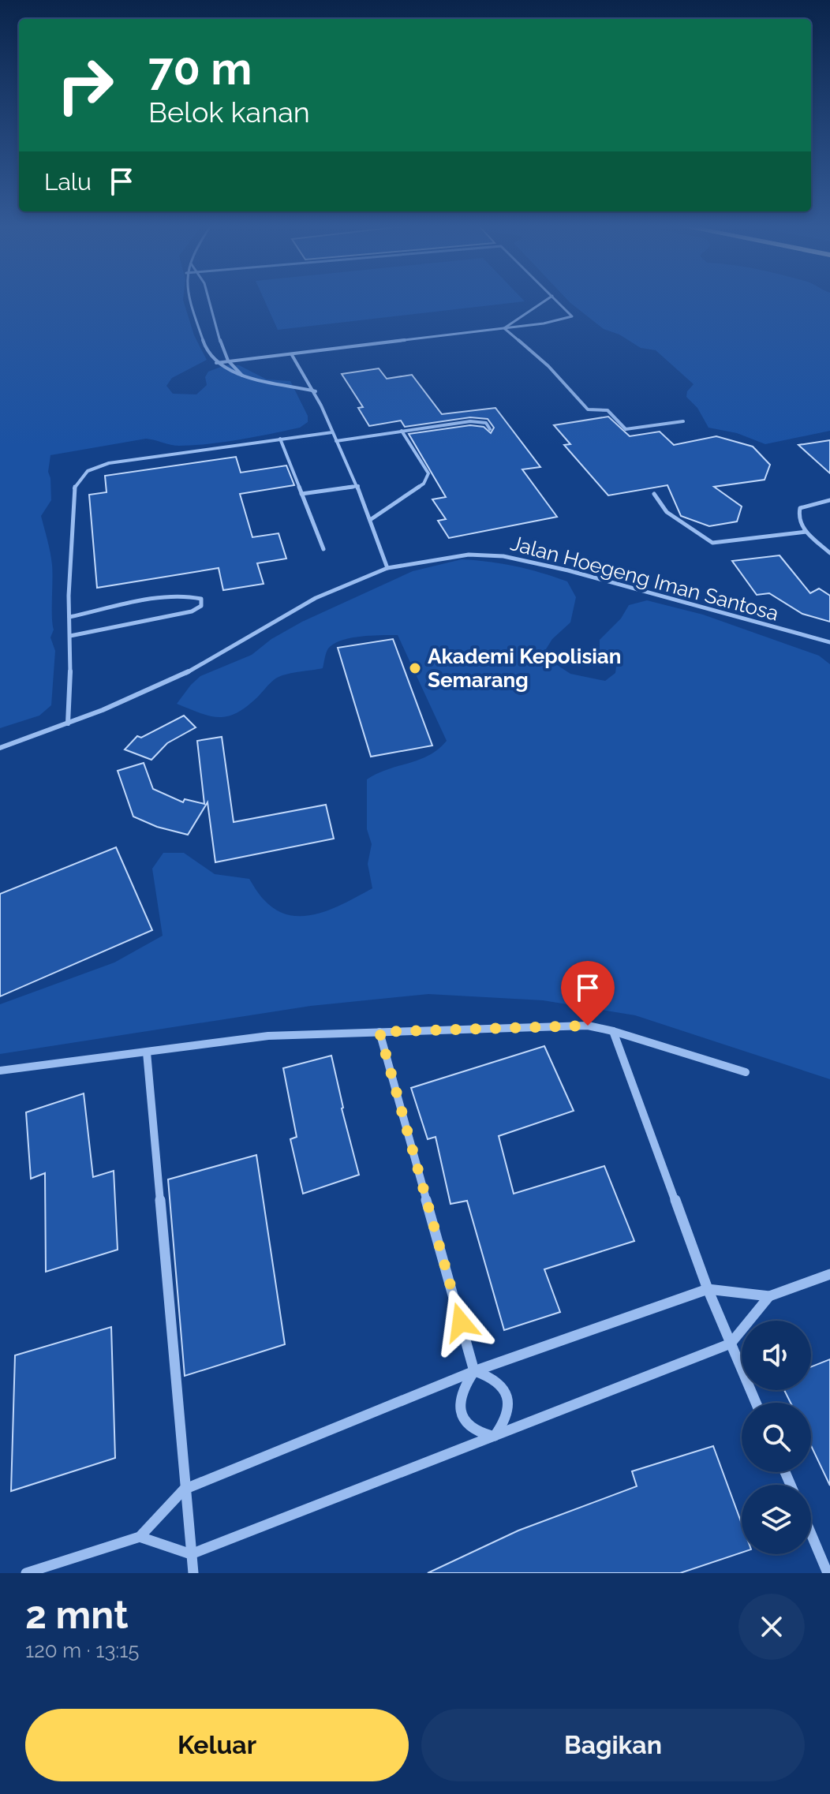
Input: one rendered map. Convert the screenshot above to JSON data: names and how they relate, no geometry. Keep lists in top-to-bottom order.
{
  "streets": {
    "lane": ["Jalan Hoegeng Iman Santosa"]
  },
  "places": ["Akademi Kepolisian Semarang"],
  "page": {
    "turn": ["70 m", "Belok kanan"],
    "then": "Lalu",
    "heading": ["2 mnt", "120 m · 13:15"],
    "buttons": ["Keluar", "Bagikan"]
  }
}
